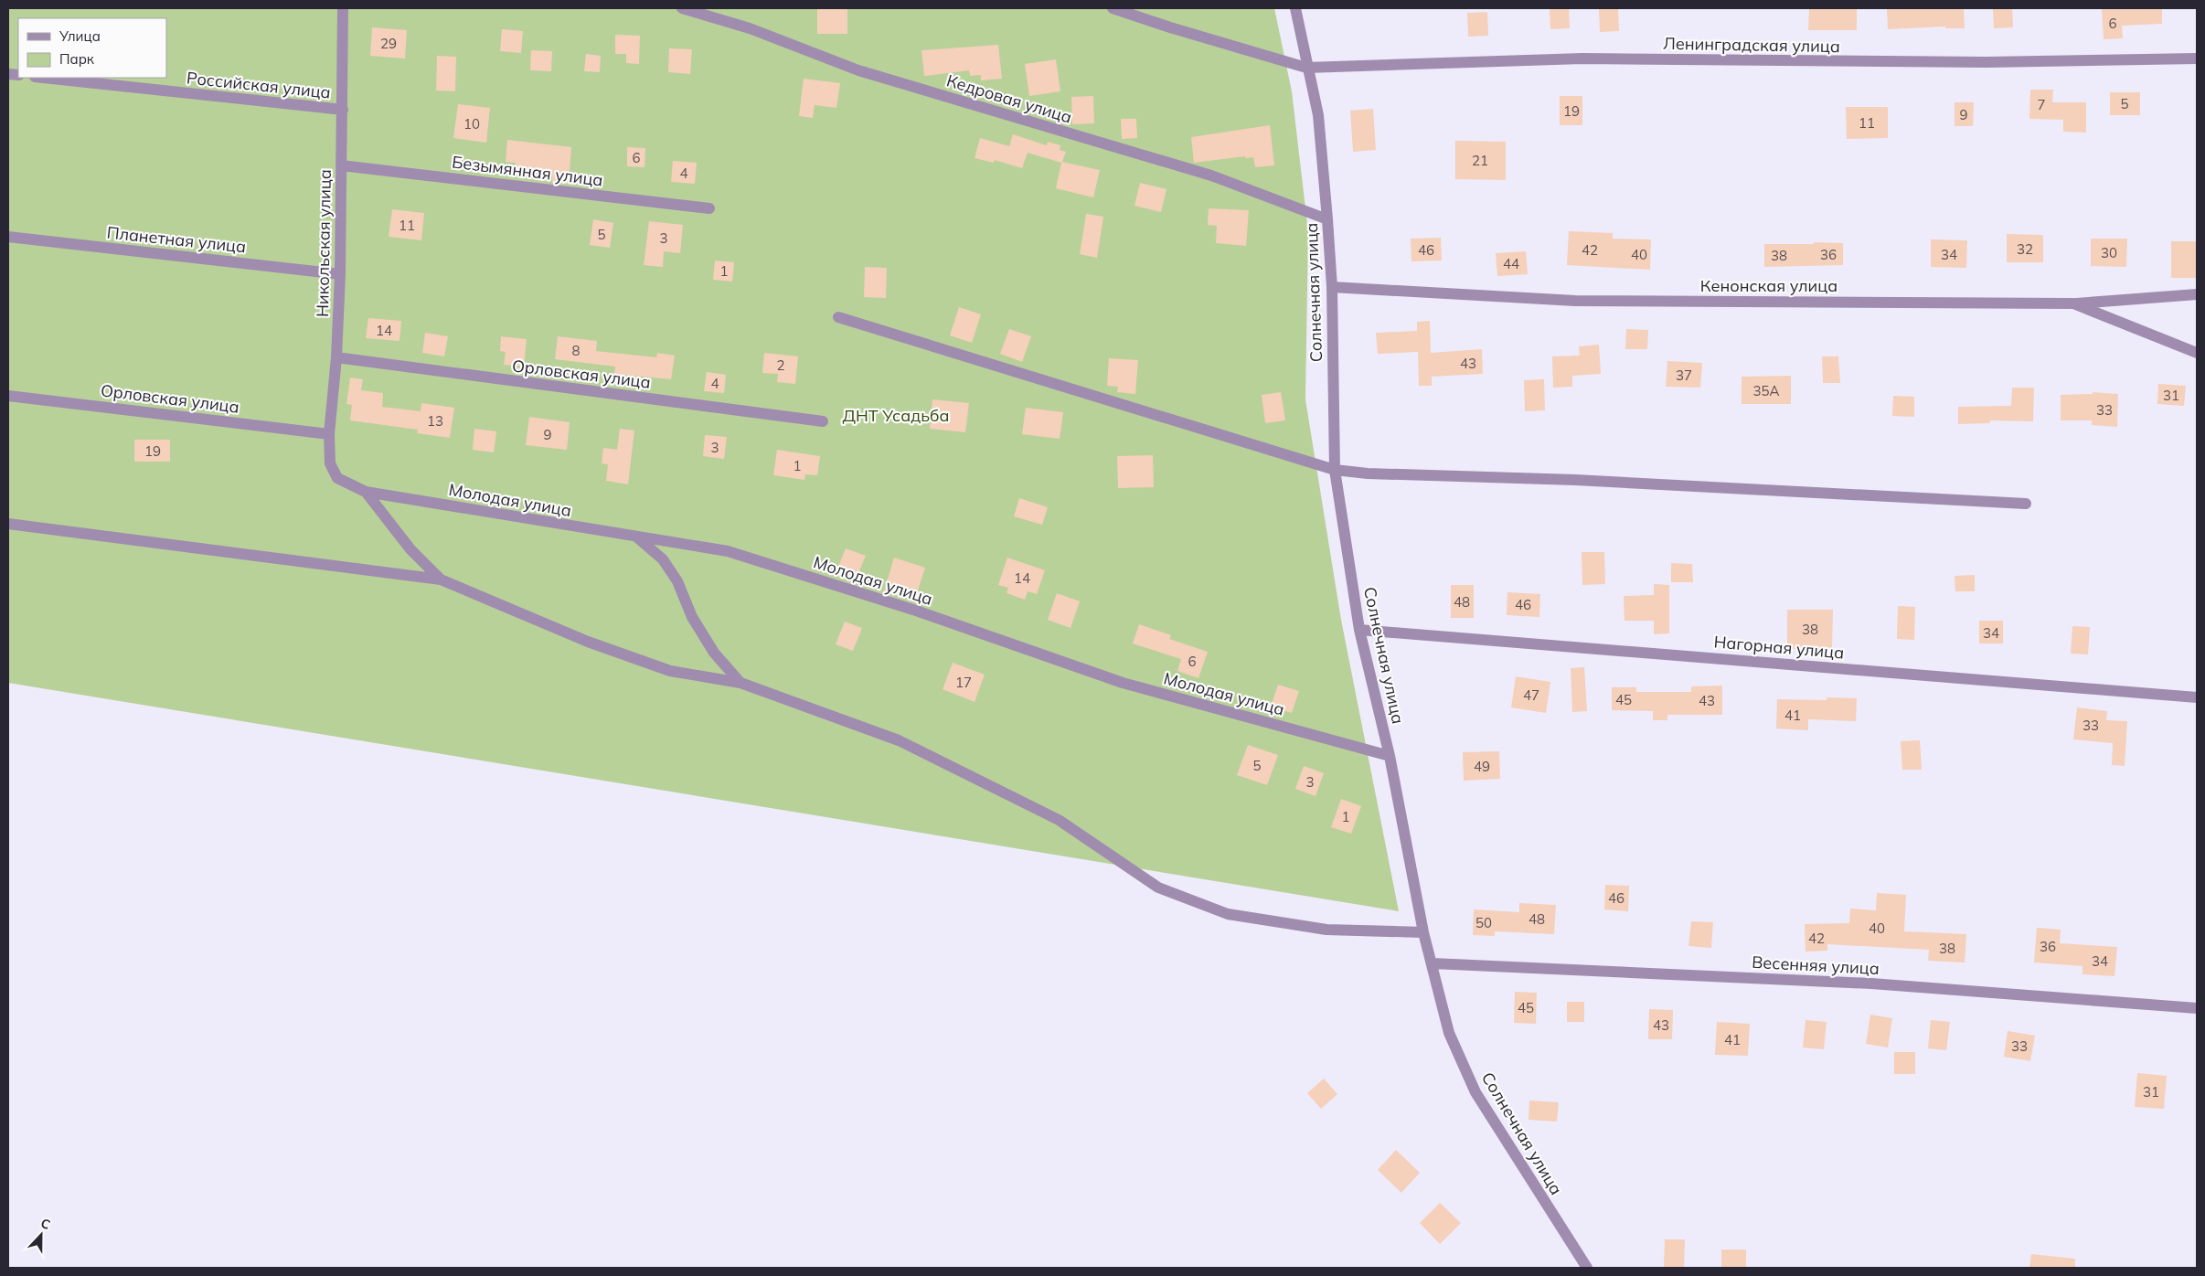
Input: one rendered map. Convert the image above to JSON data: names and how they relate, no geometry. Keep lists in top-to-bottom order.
{
  "streets": {
    "street": [
      "Ленинградская улица",
      "Российская улица",
      "Кедровая улица",
      "Безымянная улица",
      "Планетная улица",
      "Никольская улица",
      "Кенонская улица",
      "Солнечная улица",
      "Орловская улица",
      "Молодая улица",
      "Нагорная улица",
      "Весенняя улица"
    ]
  },
  "crossings": [
    ["Ленинградская улица", "Солнечная улица"],
    ["Российская улица", "Никольская улица"],
    ["Кедровая улица", "Солнечная улица"],
    ["Безымянная улица", "Никольская улица"],
    ["Планетная улица", "Никольская улица"],
    ["Никольская улица", "Орловская улица"],
    ["Никольская улица", "Молодая улица"],
    ["Кенонская улица", "Солнечная улица"],
    ["Солнечная улица", "Молодая улица"],
    ["Солнечная улица", "Нагорная улица"],
    ["Солнечная улица", "Весенняя улица"]
  ],
  "parks": ["ДНТ Усадьба"],
  "house_numbers": [
    "6",
    "29",
    "5",
    "7",
    "19",
    "9",
    "11",
    "10",
    "6",
    "21",
    "4",
    "11",
    "5",
    "3",
    "32",
    "46",
    "42",
    "30",
    "40",
    "36",
    "34",
    "38",
    "44",
    "1",
    "14",
    "8",
    "43",
    "2",
    "37",
    "4",
    "35А",
    "31",
    "33",
    "13",
    "9",
    "3",
    "19",
    "1",
    "14",
    "48",
    "46",
    "38",
    "34",
    "6",
    "17",
    "47",
    "45",
    "43",
    "41",
    "33",
    "5",
    "49",
    "3",
    "1",
    "46",
    "48",
    "50",
    "40",
    "42",
    "36",
    "38",
    "34",
    "45",
    "43",
    "41",
    "33",
    "31"
  ],
  "legend": ["Улица", "Парк"],
  "north": "top"
}
